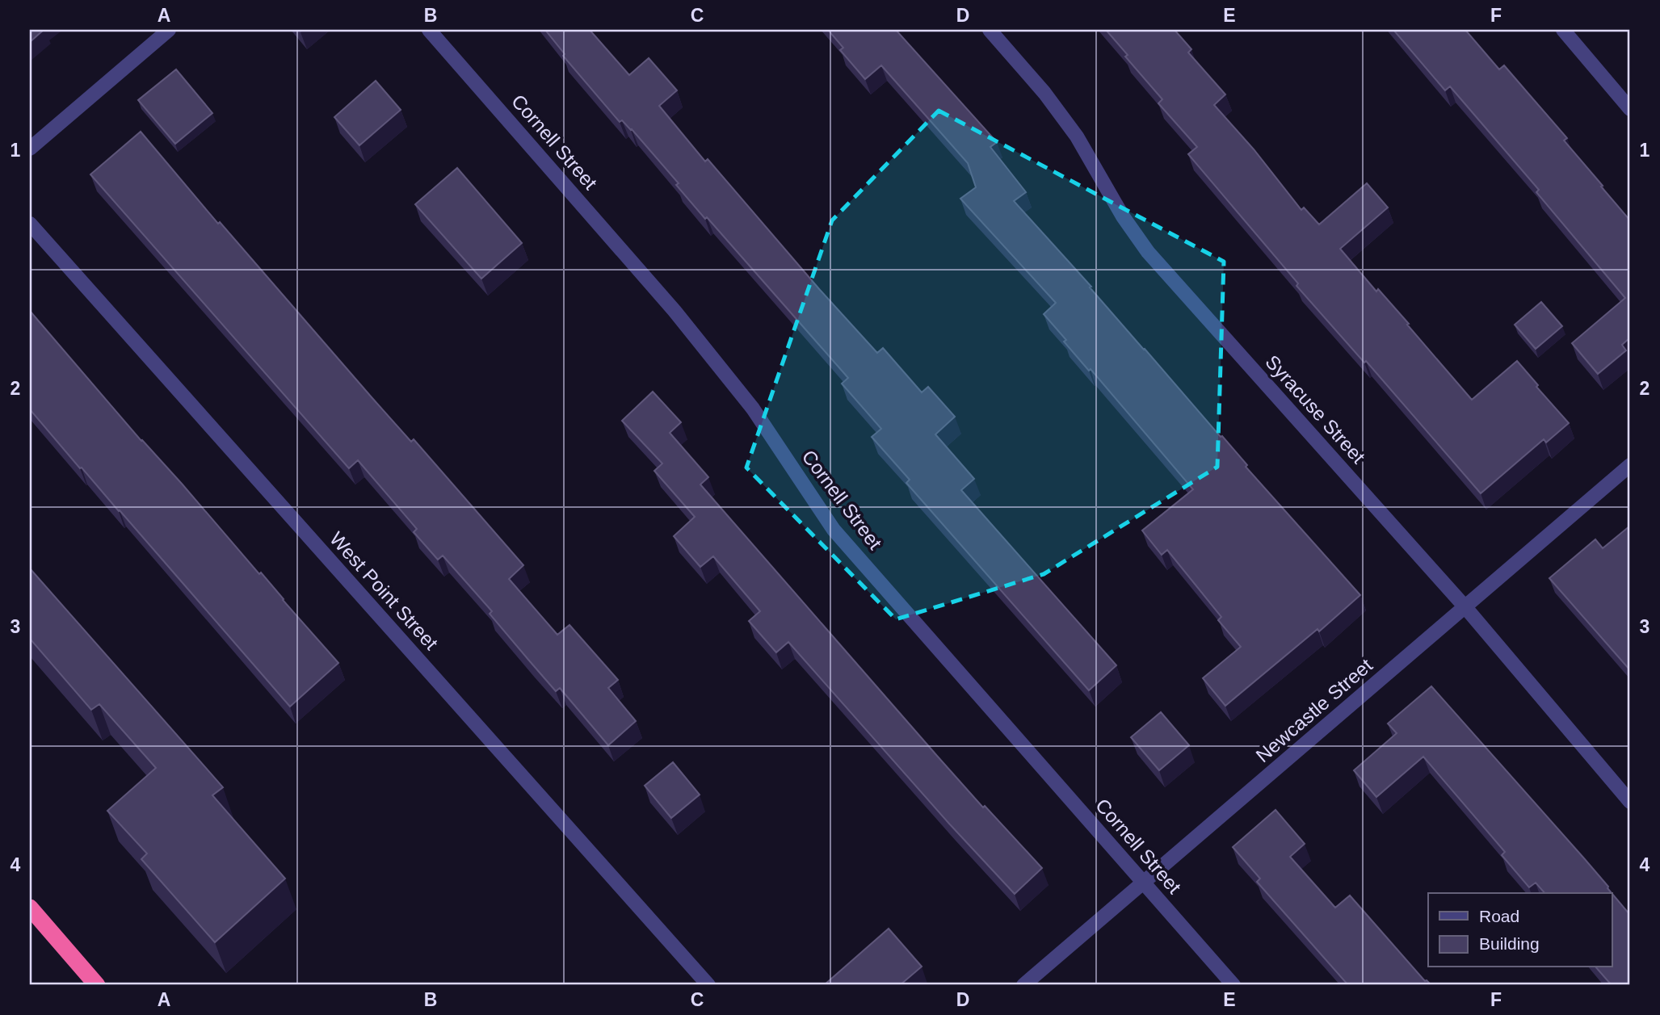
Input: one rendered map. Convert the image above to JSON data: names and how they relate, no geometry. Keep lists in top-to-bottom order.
{
  "streets": {
    "street": [
      "Cornell Street",
      "Syracuse Street",
      "West Point Street",
      "Newcastle Street"
    ]
  },
  "crossings": [
    ["Cornell Street", "Newcastle Street"],
    ["Syracuse Street", "Newcastle Street"]
  ],
  "legend": ["Road", "Building"],
  "grid": {
    "columns": [
      "A",
      "B",
      "C",
      "D",
      "E",
      "F"
    ],
    "rows": [
      "1",
      "2",
      "3",
      "4"
    ]
  }
}
